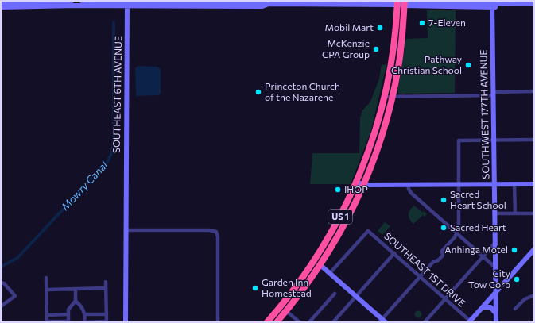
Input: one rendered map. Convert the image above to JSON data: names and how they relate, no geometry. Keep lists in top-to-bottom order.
{
  "streets": {
    "highway": ["US 1"],
    "street": ["SOUTHEAST 6TH AVENUE", "SOUTHWEST 177TH AVENUE", "SOUTHEAST 1ST DRIVE"]
  },
  "water": ["Mowry Canal"],
  "places": [
    "7-Eleven",
    "Mobil Mart",
    "McKenzie CPA Group",
    "Pathway Christian School",
    "Princeton Church of the Nazarene",
    "IHOP",
    "Sacred Heart School",
    "Sacred Heart",
    "Anhinga Motel",
    "City Tow Corp",
    "Garden Inn Homestead"
  ]
}
